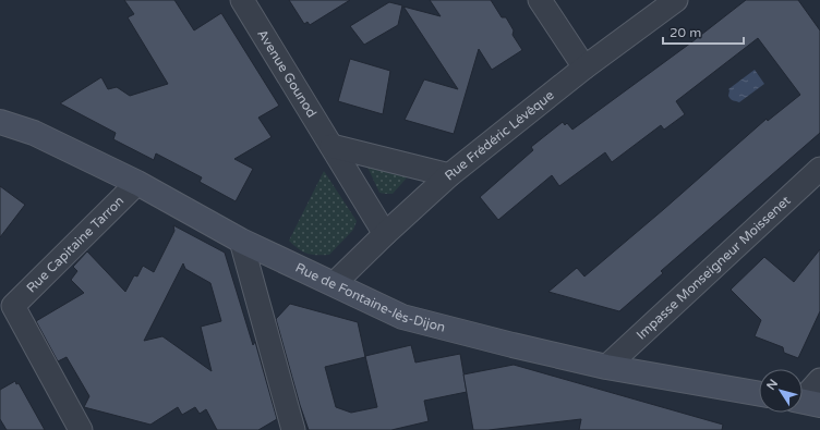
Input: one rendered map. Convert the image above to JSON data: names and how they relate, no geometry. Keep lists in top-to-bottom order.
{
  "streets": {
    "street": [
      "Avenue Gounod",
      "Rue Frédéric Lévêque",
      "Rue Capitaine Tarron",
      "Impasse Monseigneur Moissenet",
      "Rue de Fontaine-lès-Dijon"
    ]
  },
  "crossings": [
    ["Avenue Gounod", "Rue Frédéric Lévêque"],
    ["Rue Frédéric Lévêque", "Rue de Fontaine-lès-Dijon"],
    ["Rue Capitaine Tarron", "Rue de Fontaine-lès-Dijon"],
    ["Impasse Monseigneur Moissenet", "Rue de Fontaine-lès-Dijon"]
  ],
  "scale_bar": "20 m",
  "north": "top left"
}
